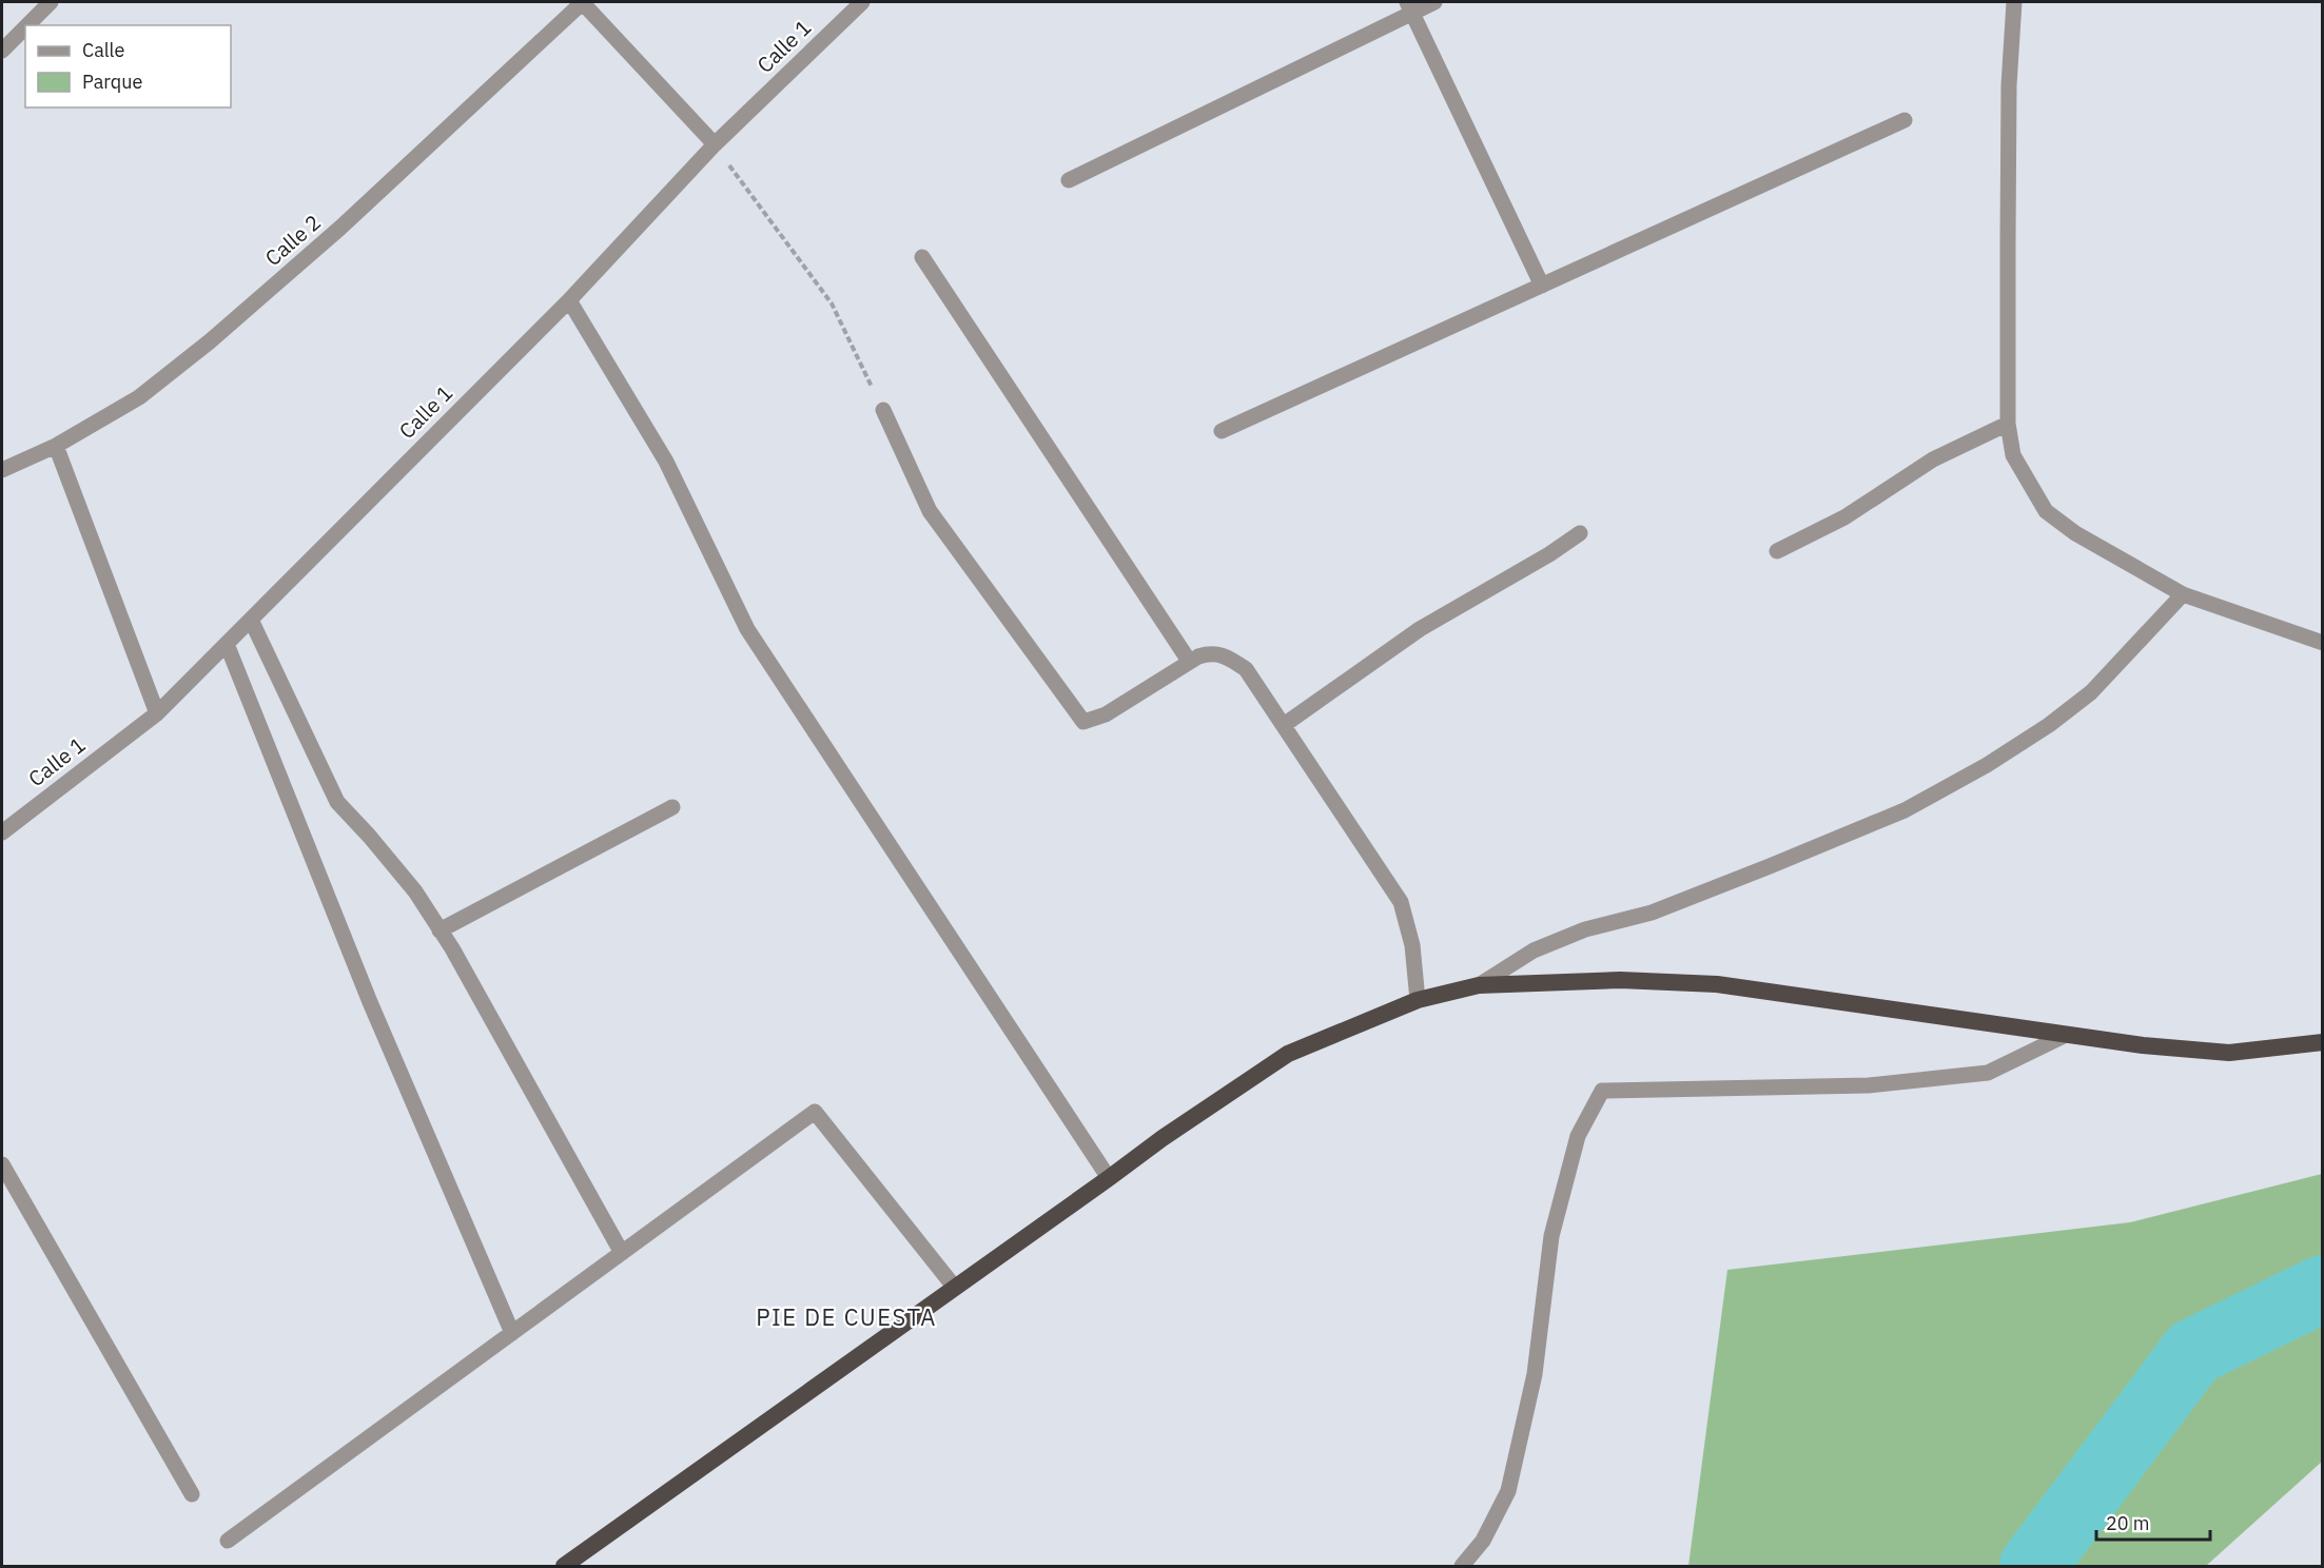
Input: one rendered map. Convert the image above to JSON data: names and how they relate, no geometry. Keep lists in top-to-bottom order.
{
  "streets": {
    "street": ["Calle 1", "Calle 2"]
  },
  "districts": ["PIE DE CUESTA"],
  "legend": ["Calle", "Parque"],
  "scale_bar": "20 m"
}
